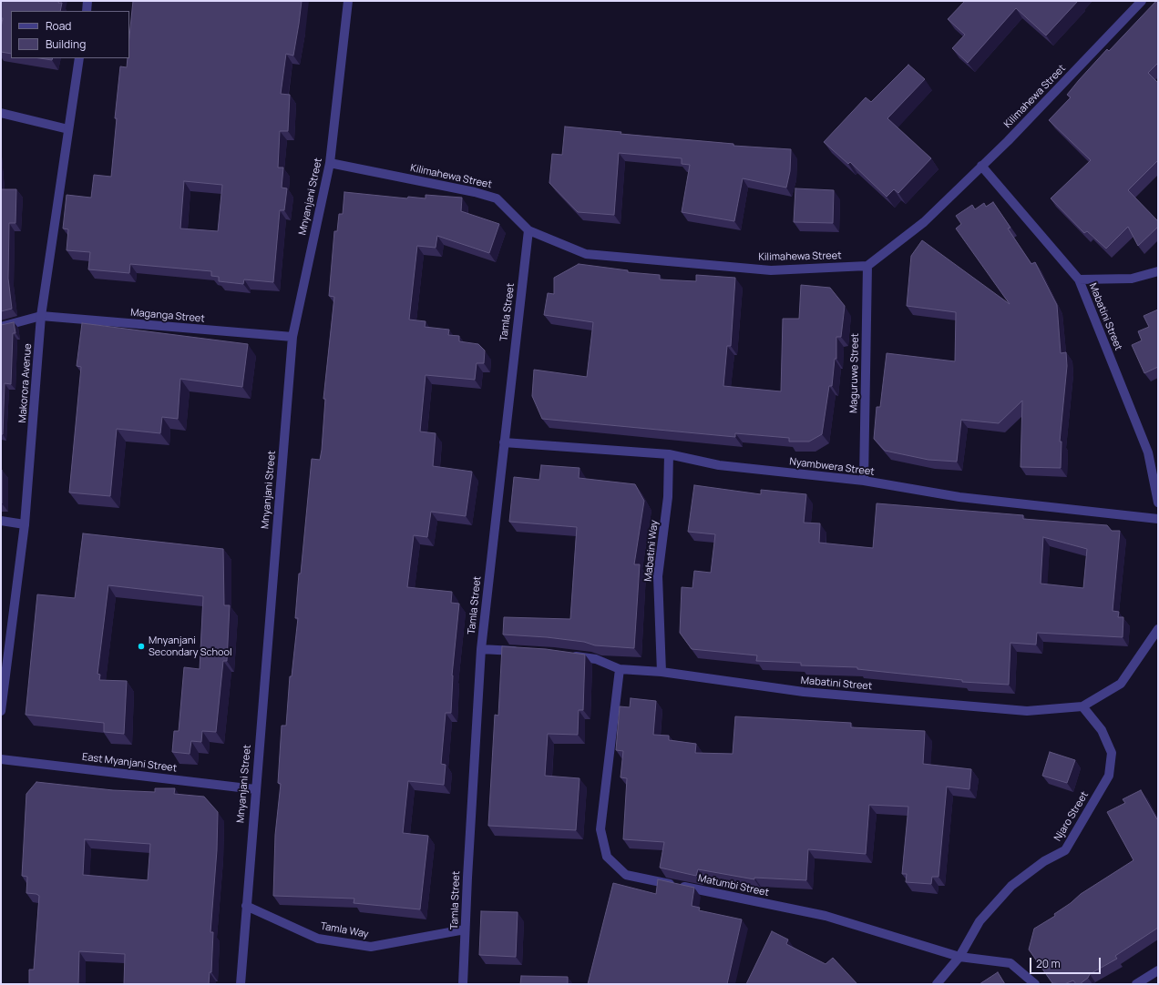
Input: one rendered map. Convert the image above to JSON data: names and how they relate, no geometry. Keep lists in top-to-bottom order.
{
  "streets": {
    "street": [
      "Kilimahewa Street",
      "Mnyanjani Street",
      "Tamla Street",
      "Maganga Street",
      "Mabatini Street",
      "Maguruwe Street",
      "Makorora Avenue",
      "Nyambwera Street",
      "Mabatini Way",
      "East Myanjani Street",
      "Njaro Street",
      "Matumbi Street",
      "Tamla Way"
    ]
  },
  "crossings": [
    ["Kilimahewa Street", "Mnyanjani Street"],
    ["Kilimahewa Street", "Tamla Street"],
    ["Kilimahewa Street", "Mabatini Street"],
    ["Kilimahewa Street", "Maguruwe Street"],
    ["Mnyanjani Street", "Maganga Street"],
    ["Mnyanjani Street", "East Myanjani Street"],
    ["Mnyanjani Street", "Tamla Way"],
    ["Tamla Street", "Nyambwera Street"],
    ["Tamla Street", "Tamla Way"],
    ["Maganga Street", "Makorora Avenue"],
    ["Mabatini Street", "Mabatini Way"],
    ["Mabatini Street", "Njaro Street"],
    ["Mabatini Street", "Matumbi Street"],
    ["Maguruwe Street", "Nyambwera Street"],
    ["Nyambwera Street", "Mabatini Way"],
    ["Njaro Street", "Matumbi Street"]
  ],
  "places": ["Mnyanjani Secondary School"],
  "legend": ["Road", "Building"],
  "scale_bar": "20 m"
}
